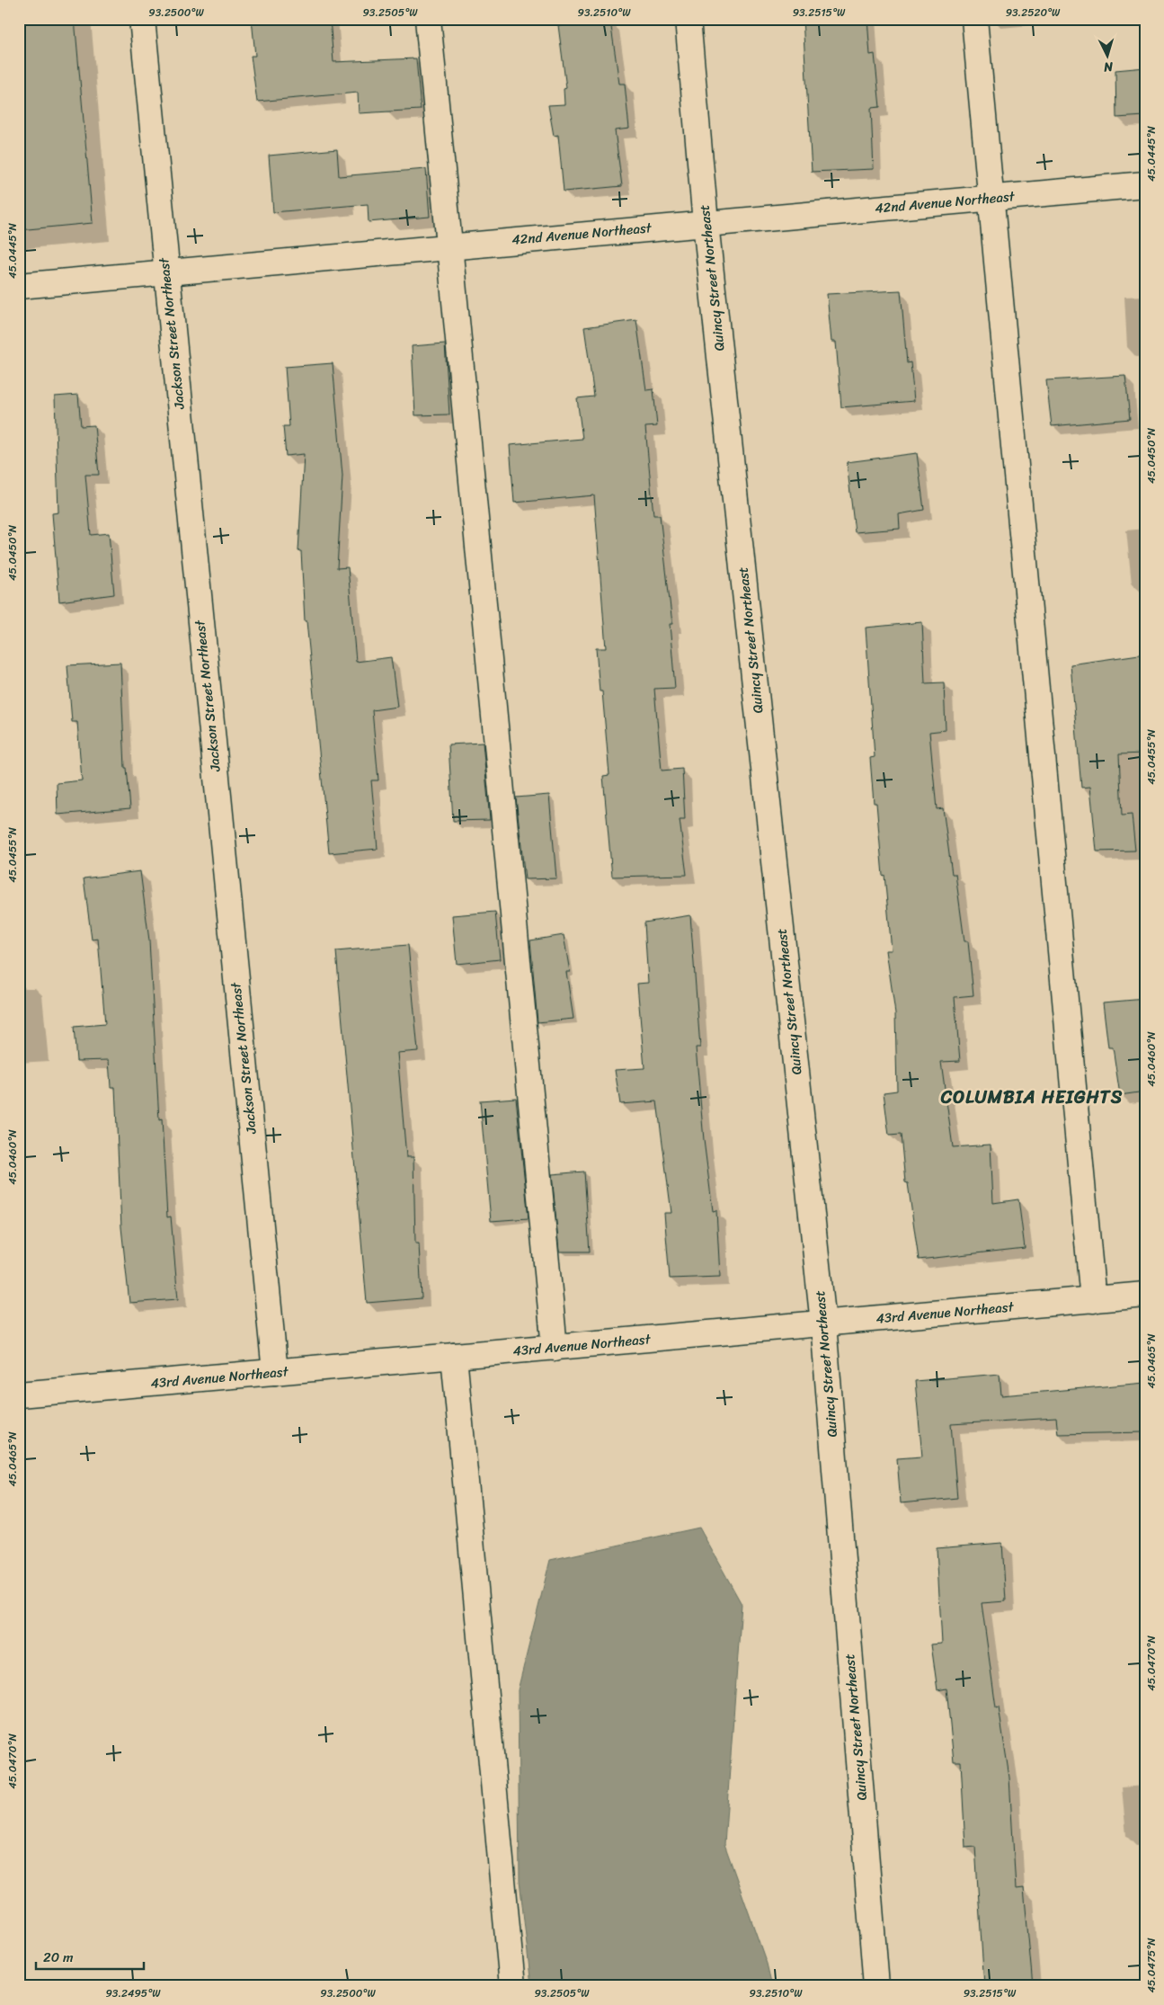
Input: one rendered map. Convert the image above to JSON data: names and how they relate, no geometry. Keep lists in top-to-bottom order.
{
  "streets": {
    "street": [
      "42nd Avenue Northeast",
      "Quincy Street Northeast",
      "Jackson Street Northeast",
      "43rd Avenue Northeast"
    ]
  },
  "crossings": [
    ["42nd Avenue Northeast", "Quincy Street Northeast"],
    ["42nd Avenue Northeast", "Jackson Street Northeast"],
    ["Quincy Street Northeast", "43rd Avenue Northeast"],
    ["Jackson Street Northeast", "43rd Avenue Northeast"]
  ],
  "districts": ["COLUMBIA HEIGHTS"],
  "scale_bar": "20 m",
  "north": "bottom",
  "coordinates": [
    "93.2500°W",
    "93.2505°W",
    "93.2510°W",
    "93.2515°W",
    "93.2520°W",
    "45.0445°N",
    "45.0450°N",
    "45.0455°N",
    "45.0460°N",
    "45.0465°N",
    "45.0470°N",
    "45.0475°N",
    "93.2495°W"
  ]
}
